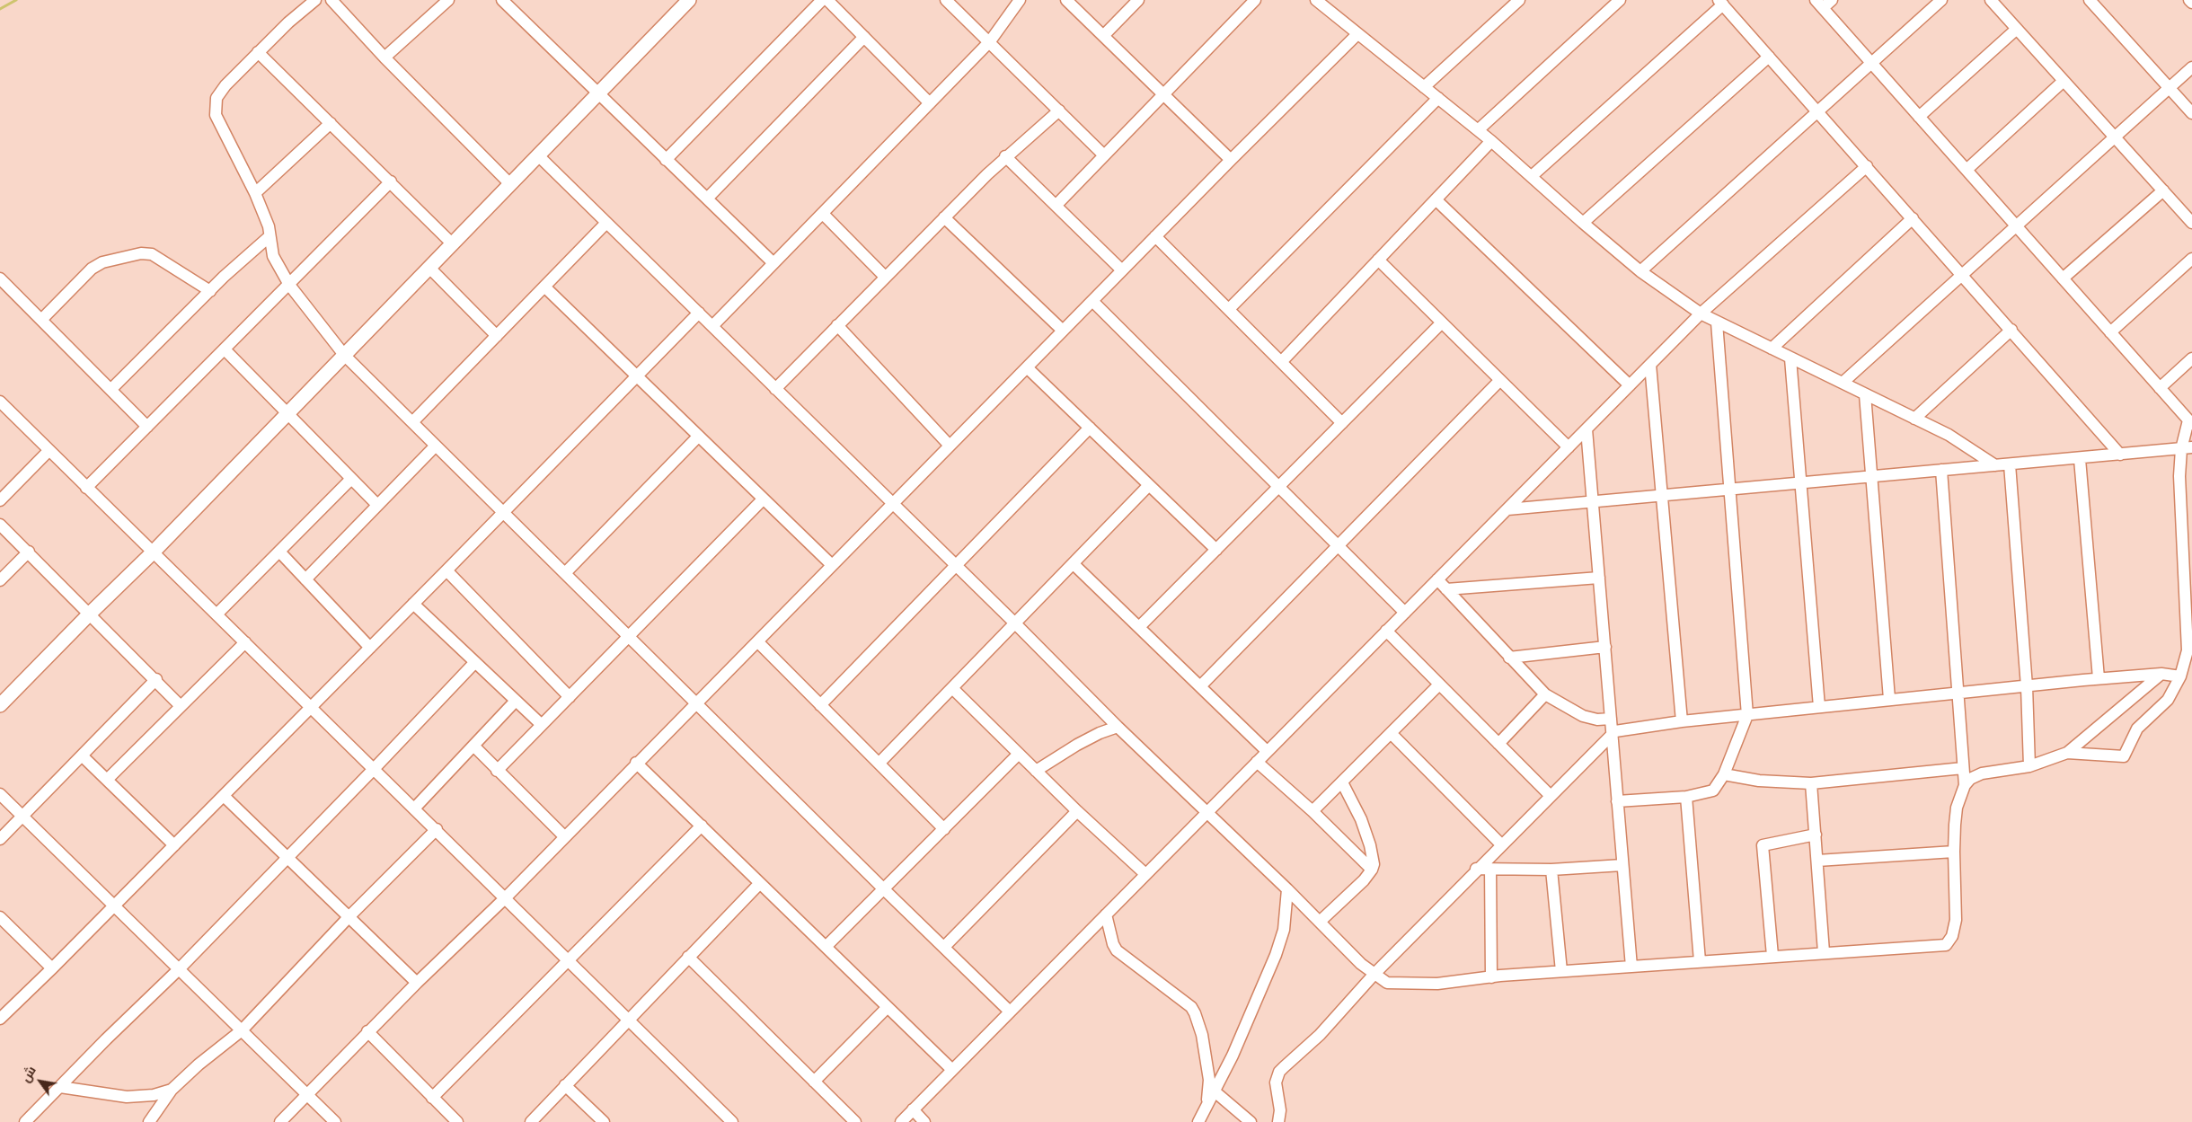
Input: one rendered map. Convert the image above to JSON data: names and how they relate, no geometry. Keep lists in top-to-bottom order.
{
  "north": "top left"
}
